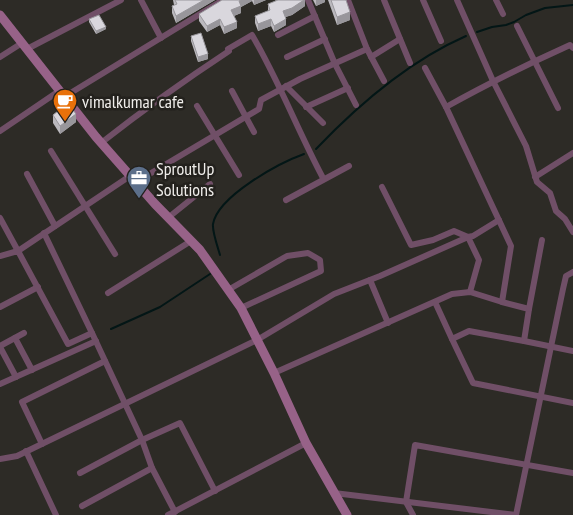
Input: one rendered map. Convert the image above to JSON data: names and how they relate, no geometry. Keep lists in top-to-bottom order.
{
  "places": {
    "cafe": ["vimalkumar cafe"],
    "office": ["SproutUp Solutions"]
  }
}
